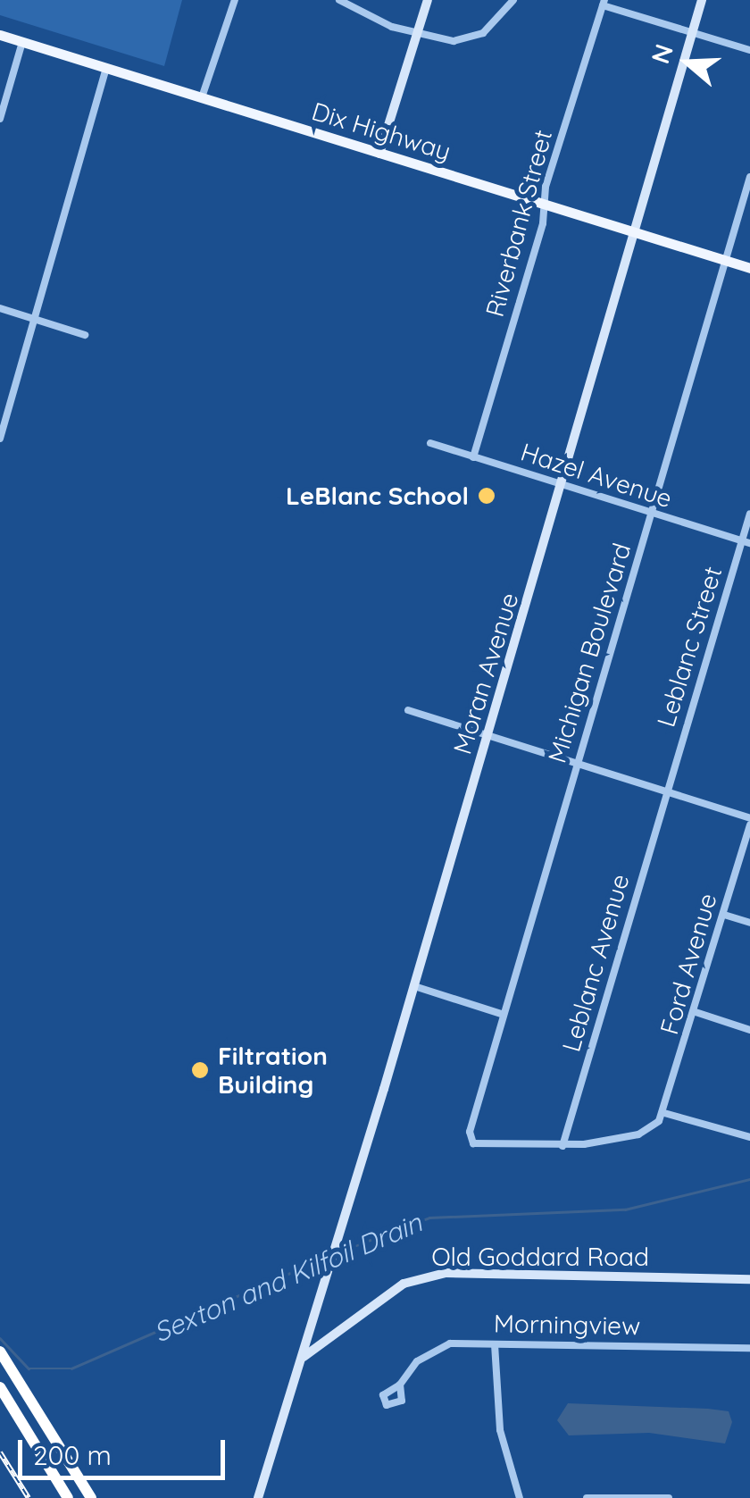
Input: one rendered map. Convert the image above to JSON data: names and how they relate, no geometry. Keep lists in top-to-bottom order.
{
  "streets": {
    "main road": ["Dix Highway", "Moran Avenue", "Old Goddard Road"],
    "street": [
      "Riverbank Street",
      "Hazel Avenue",
      "Leblanc Street",
      "Michigan Boulevard",
      "Leblanc Avenue",
      "Ford Avenue",
      "Morningview"
    ]
  },
  "crossings": [
    ["Dix Highway", "Riverbank Street"],
    ["Dix Highway", "Michigan Boulevard"],
    ["Dix Highway", "Moran Avenue"],
    ["Riverbank Street", "Hazel Avenue"],
    ["Hazel Avenue", "Leblanc Street"],
    ["Hazel Avenue", "Michigan Boulevard"],
    ["Hazel Avenue", "Moran Avenue"],
    ["Leblanc Street", "Leblanc Avenue"],
    ["Michigan Boulevard", "Leblanc Avenue"],
    ["Moran Avenue", "Old Goddard Road"]
  ],
  "water": ["Sexton and Kilfoil Drain"],
  "places": ["LeBlanc School", "Filtration Building"],
  "scale_bar": "200 m",
  "north": "left"
}
